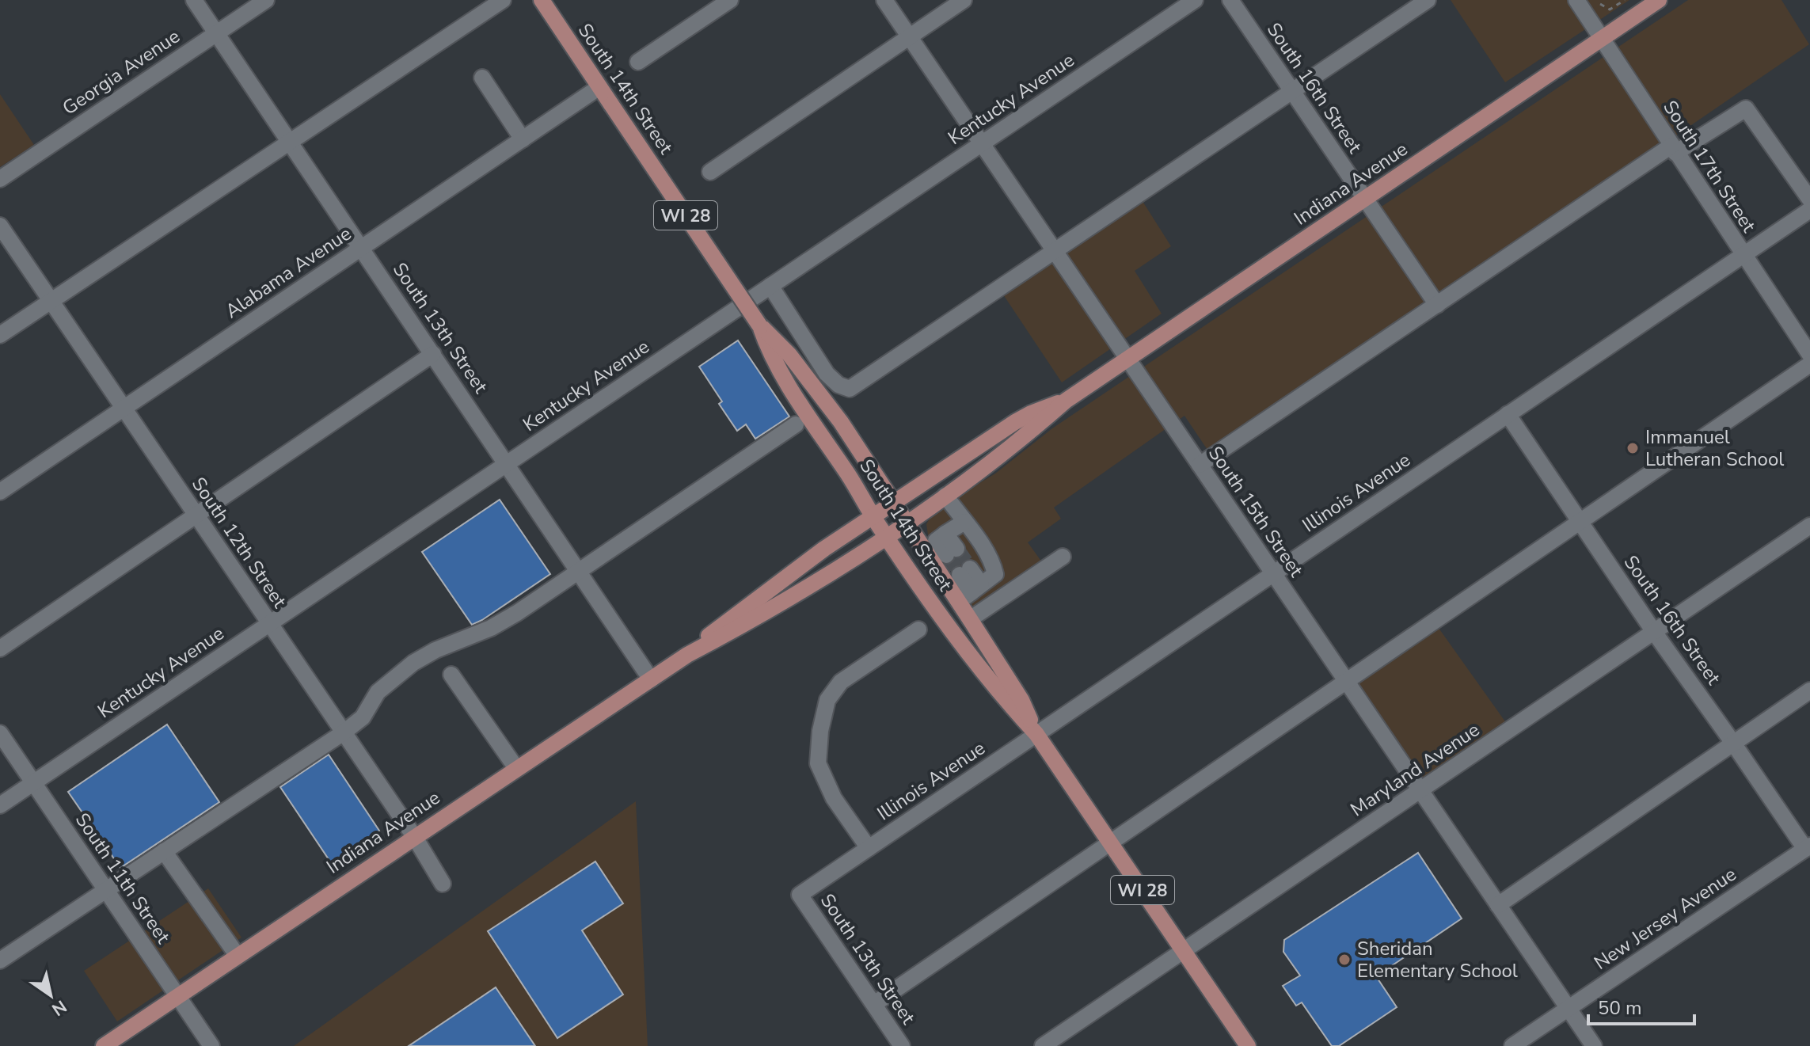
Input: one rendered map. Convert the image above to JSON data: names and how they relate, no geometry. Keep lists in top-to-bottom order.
{
  "streets": {
    "main road": ["South 14th Street", "Indiana Avenue", "WI 28"],
    "street": [
      "Georgia Avenue",
      "South 16th Street",
      "Kentucky Avenue",
      "South 17th Street",
      "Alabama Avenue",
      "South 13th Street",
      "Illinois Avenue",
      "South 15th Street",
      "South 12th Street",
      "Maryland Avenue",
      "South 11th Street",
      "New Jersey Avenue"
    ]
  },
  "crossings": [
    ["Georgia Avenue", "South 13th Street"],
    ["South 16th Street", "Indiana Avenue"],
    ["South 16th Street", "Illinois Avenue"],
    ["South 16th Street", "Maryland Avenue"],
    ["South 16th Street", "New Jersey Avenue"],
    ["South 14th Street", "Indiana Avenue"],
    ["South 14th Street", "Alabama Avenue"],
    ["South 14th Street", "Illinois Avenue"],
    ["South 14th Street", "Maryland Avenue"],
    ["Kentucky Avenue", "South 13th Street"],
    ["Kentucky Avenue", "South 15th Street"],
    ["Kentucky Avenue", "South 12th Street"],
    ["Kentucky Avenue", "South 11th Street"],
    ["South 17th Street", "Indiana Avenue"],
    ["South 17th Street", "Illinois Avenue"],
    ["Indiana Avenue", "South 13th Street"],
    ["Indiana Avenue", "South 15th Street"],
    ["Indiana Avenue", "South 12th Street"],
    ["Indiana Avenue", "South 11th Street"],
    ["Alabama Avenue", "South 13th Street"],
    ["Alabama Avenue", "South 12th Street"],
    ["South 13th Street", "Illinois Avenue"],
    ["Illinois Avenue", "South 15th Street"],
    ["South 15th Street", "Maryland Avenue"],
    ["South 15th Street", "New Jersey Avenue"]
  ],
  "places": ["Immanuel Lutheran School", "Sheridan Elementary School"],
  "scale_bar": "50 m",
  "north": "bottom right"
}
